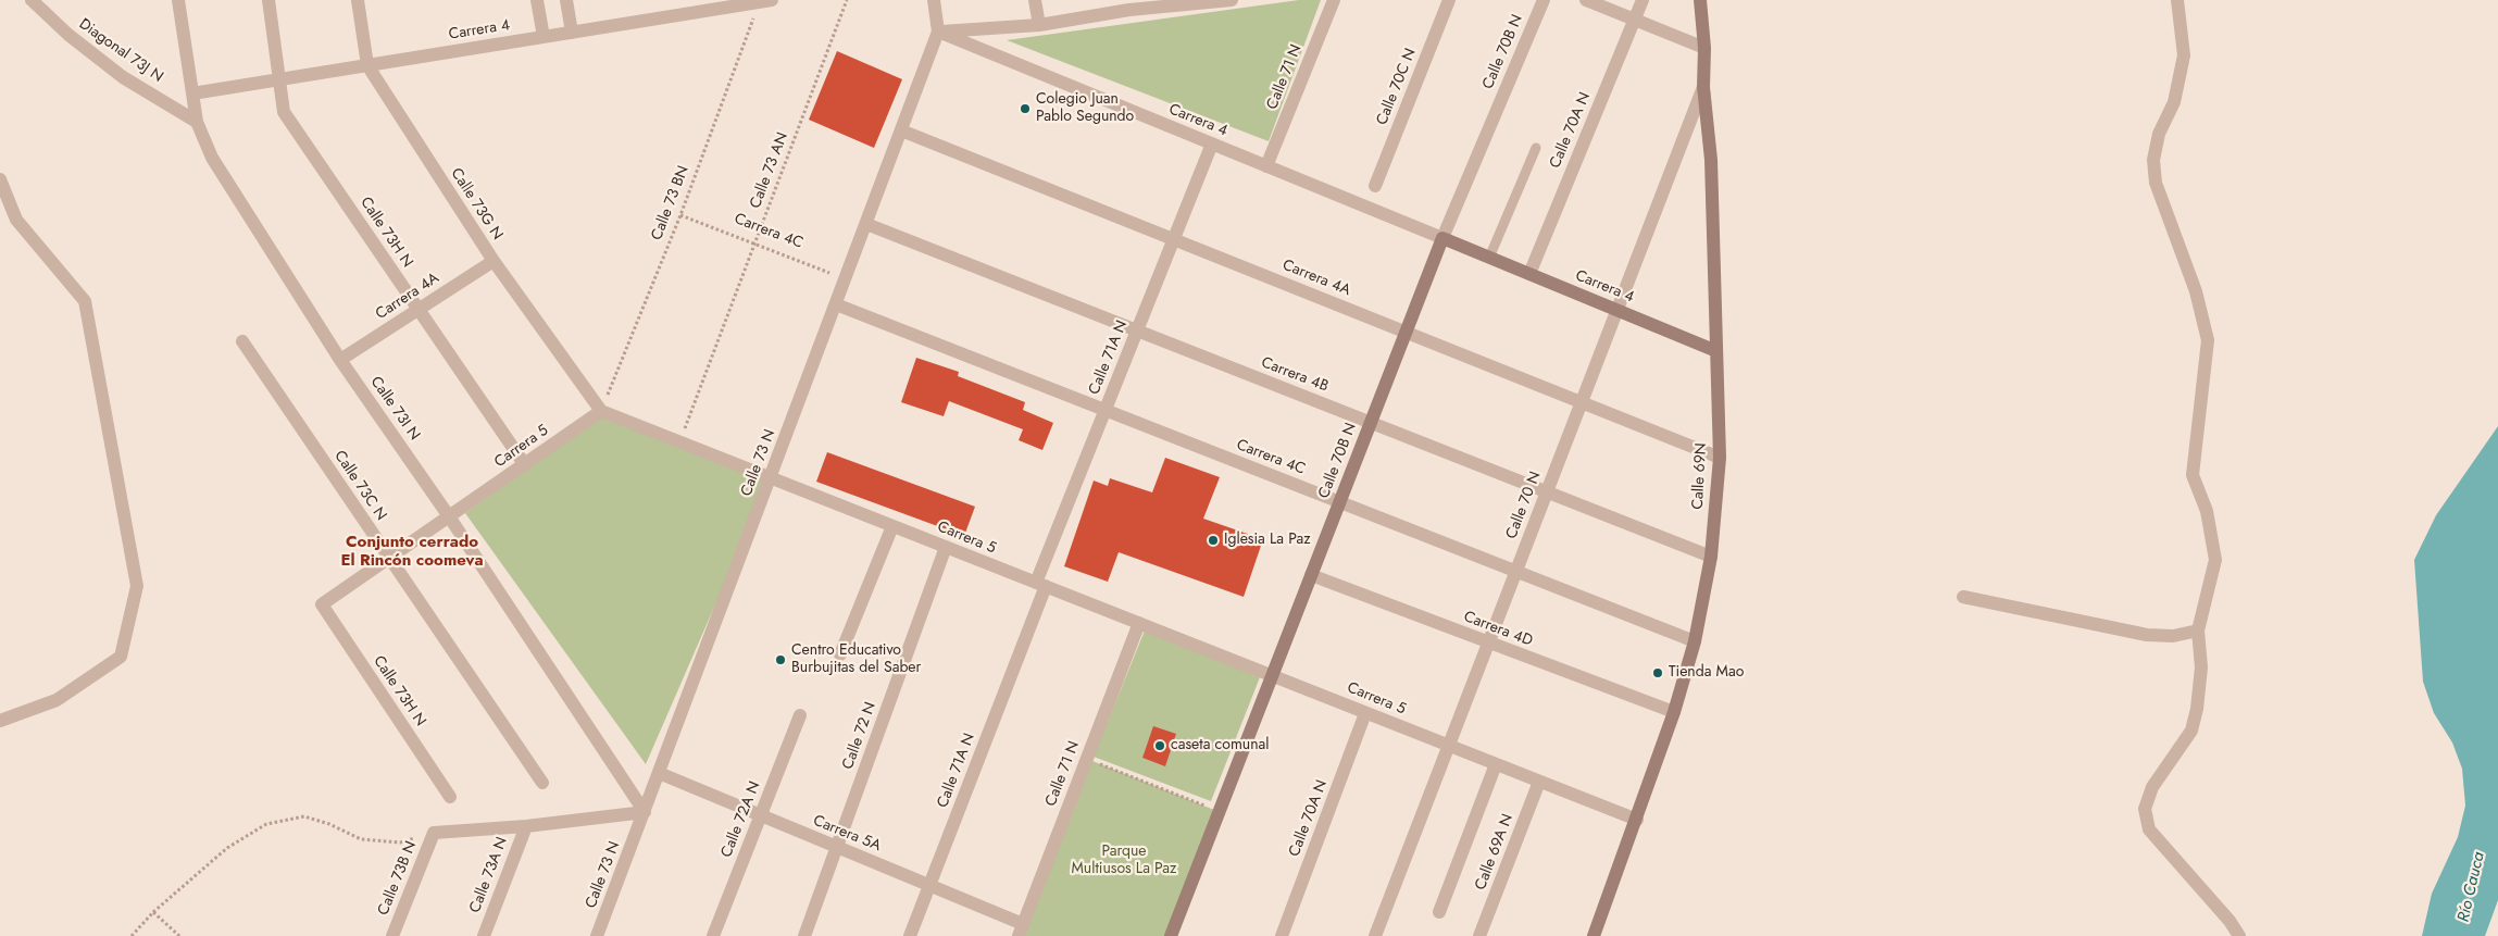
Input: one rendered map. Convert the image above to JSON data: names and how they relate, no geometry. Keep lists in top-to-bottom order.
{
  "streets": {
    "street": [
      "Carrera 4",
      "Diagonal 73J N",
      "Calle 70B N",
      "Calle 71 N",
      "Calle 70C N",
      "Calle 70A N",
      "Calle 73G N",
      "Carrera 4C",
      "Calle 73H N",
      "Carrera 4A",
      "Calle 71A N",
      "Carrera 4B",
      "Calle 73I N",
      "Carrera 5",
      "Calle 73 N",
      "Calle 69N",
      "Calle 73C N",
      "Calle 70 N",
      "Carrera 4D",
      "Calle 72 N",
      "Calle 72A N",
      "Carrera 5A",
      "Calle 69A N",
      "Calle 73A N",
      "Calle 73B N"
    ],
    "path": ["Calle 73 AN", "Calle 73 BN"]
  },
  "crossings": [
    ["Carrera 4", "Calle 70B N"],
    ["Carrera 4", "Calle 71 N"],
    ["Carrera 4", "Calle 70A N"],
    ["Carrera 4", "Calle 73 BN"],
    ["Carrera 4", "Calle 73G N"],
    ["Carrera 4", "Calle 73H N"],
    ["Carrera 4", "Calle 71A N"],
    ["Carrera 4", "Calle 73I N"],
    ["Carrera 4", "Calle 73 N"],
    ["Carrera 4", "Calle 69N"],
    ["Carrera 4", "Calle 70 N"],
    ["Diagonal 73J N", "Calle 73I N"],
    ["Calle 70B N", "Carrera 4C"],
    ["Calle 70B N", "Carrera 4A"],
    ["Calle 70B N", "Carrera 4B"],
    ["Calle 70B N", "Carrera 5"],
    ["Calle 70B N", "Carrera 4D"],
    ["Calle 71 N", "Carrera 5"],
    ["Calle 71 N", "Carrera 5A"],
    ["Calle 70A N", "Carrera 5"],
    ["Calle 73 AN", "Carrera 4C"],
    ["Calle 73 AN", "Carrera 5"],
    ["Calle 73 BN", "Calle 73G N"],
    ["Calle 73 BN", "Carrera 4C"],
    ["Calle 73 BN", "Carrera 5"],
    ["Calle 73G N", "Carrera 4A"],
    ["Calle 73G N", "Carrera 5"],
    ["Carrera 4C", "Calle 71A N"],
    ["Carrera 4C", "Calle 73 N"],
    ["Carrera 4C", "Calle 69N"],
    ["Carrera 4C", "Calle 70 N"],
    ["Calle 73H N", "Carrera 4A"],
    ["Calle 73H N", "Carrera 5"],
    ["Carrera 4A", "Calle 71A N"],
    ["Carrera 4A", "Calle 73I N"],
    ["Carrera 4A", "Calle 73 N"],
    ["Carrera 4A", "Calle 69N"],
    ["Carrera 4A", "Calle 70 N"],
    ["Calle 71A N", "Carrera 4B"],
    ["Calle 71A N", "Carrera 5"],
    ["Calle 71A N", "Carrera 5A"],
    ["Carrera 4B", "Calle 73 N"],
    ["Carrera 4B", "Calle 69N"],
    ["Carrera 4B", "Calle 70 N"],
    ["Calle 73I N", "Carrera 5"],
    ["Calle 73I N", "Calle 73 N"],
    ["Carrera 5", "Calle 73 N"],
    ["Carrera 5", "Calle 69N"],
    ["Carrera 5", "Calle 73C N"],
    ["Carrera 5", "Calle 70 N"],
    ["Carrera 5", "Calle 72 N"],
    ["Carrera 5", "Calle 69A N"],
    ["Calle 73 N", "Carrera 5A"],
    ["Calle 69N", "Calle 70 N"],
    ["Calle 69N", "Carrera 4D"],
    ["Calle 70 N", "Carrera 4D"],
    ["Calle 72 N", "Carrera 5A"],
    ["Calle 72A N", "Carrera 5A"]
  ],
  "districts": ["Conjunto cerrado El Rincón coomeva"],
  "water": ["Río Cauca"],
  "parks": ["Parque Multiusos La Paz"],
  "places": [
    "Colegio Juan Pablo Segundo",
    "Iglesia La Paz",
    "Centro Educativo Burbujitas del Saber",
    "Tienda Mao",
    "caseta comunal"
  ]
}
